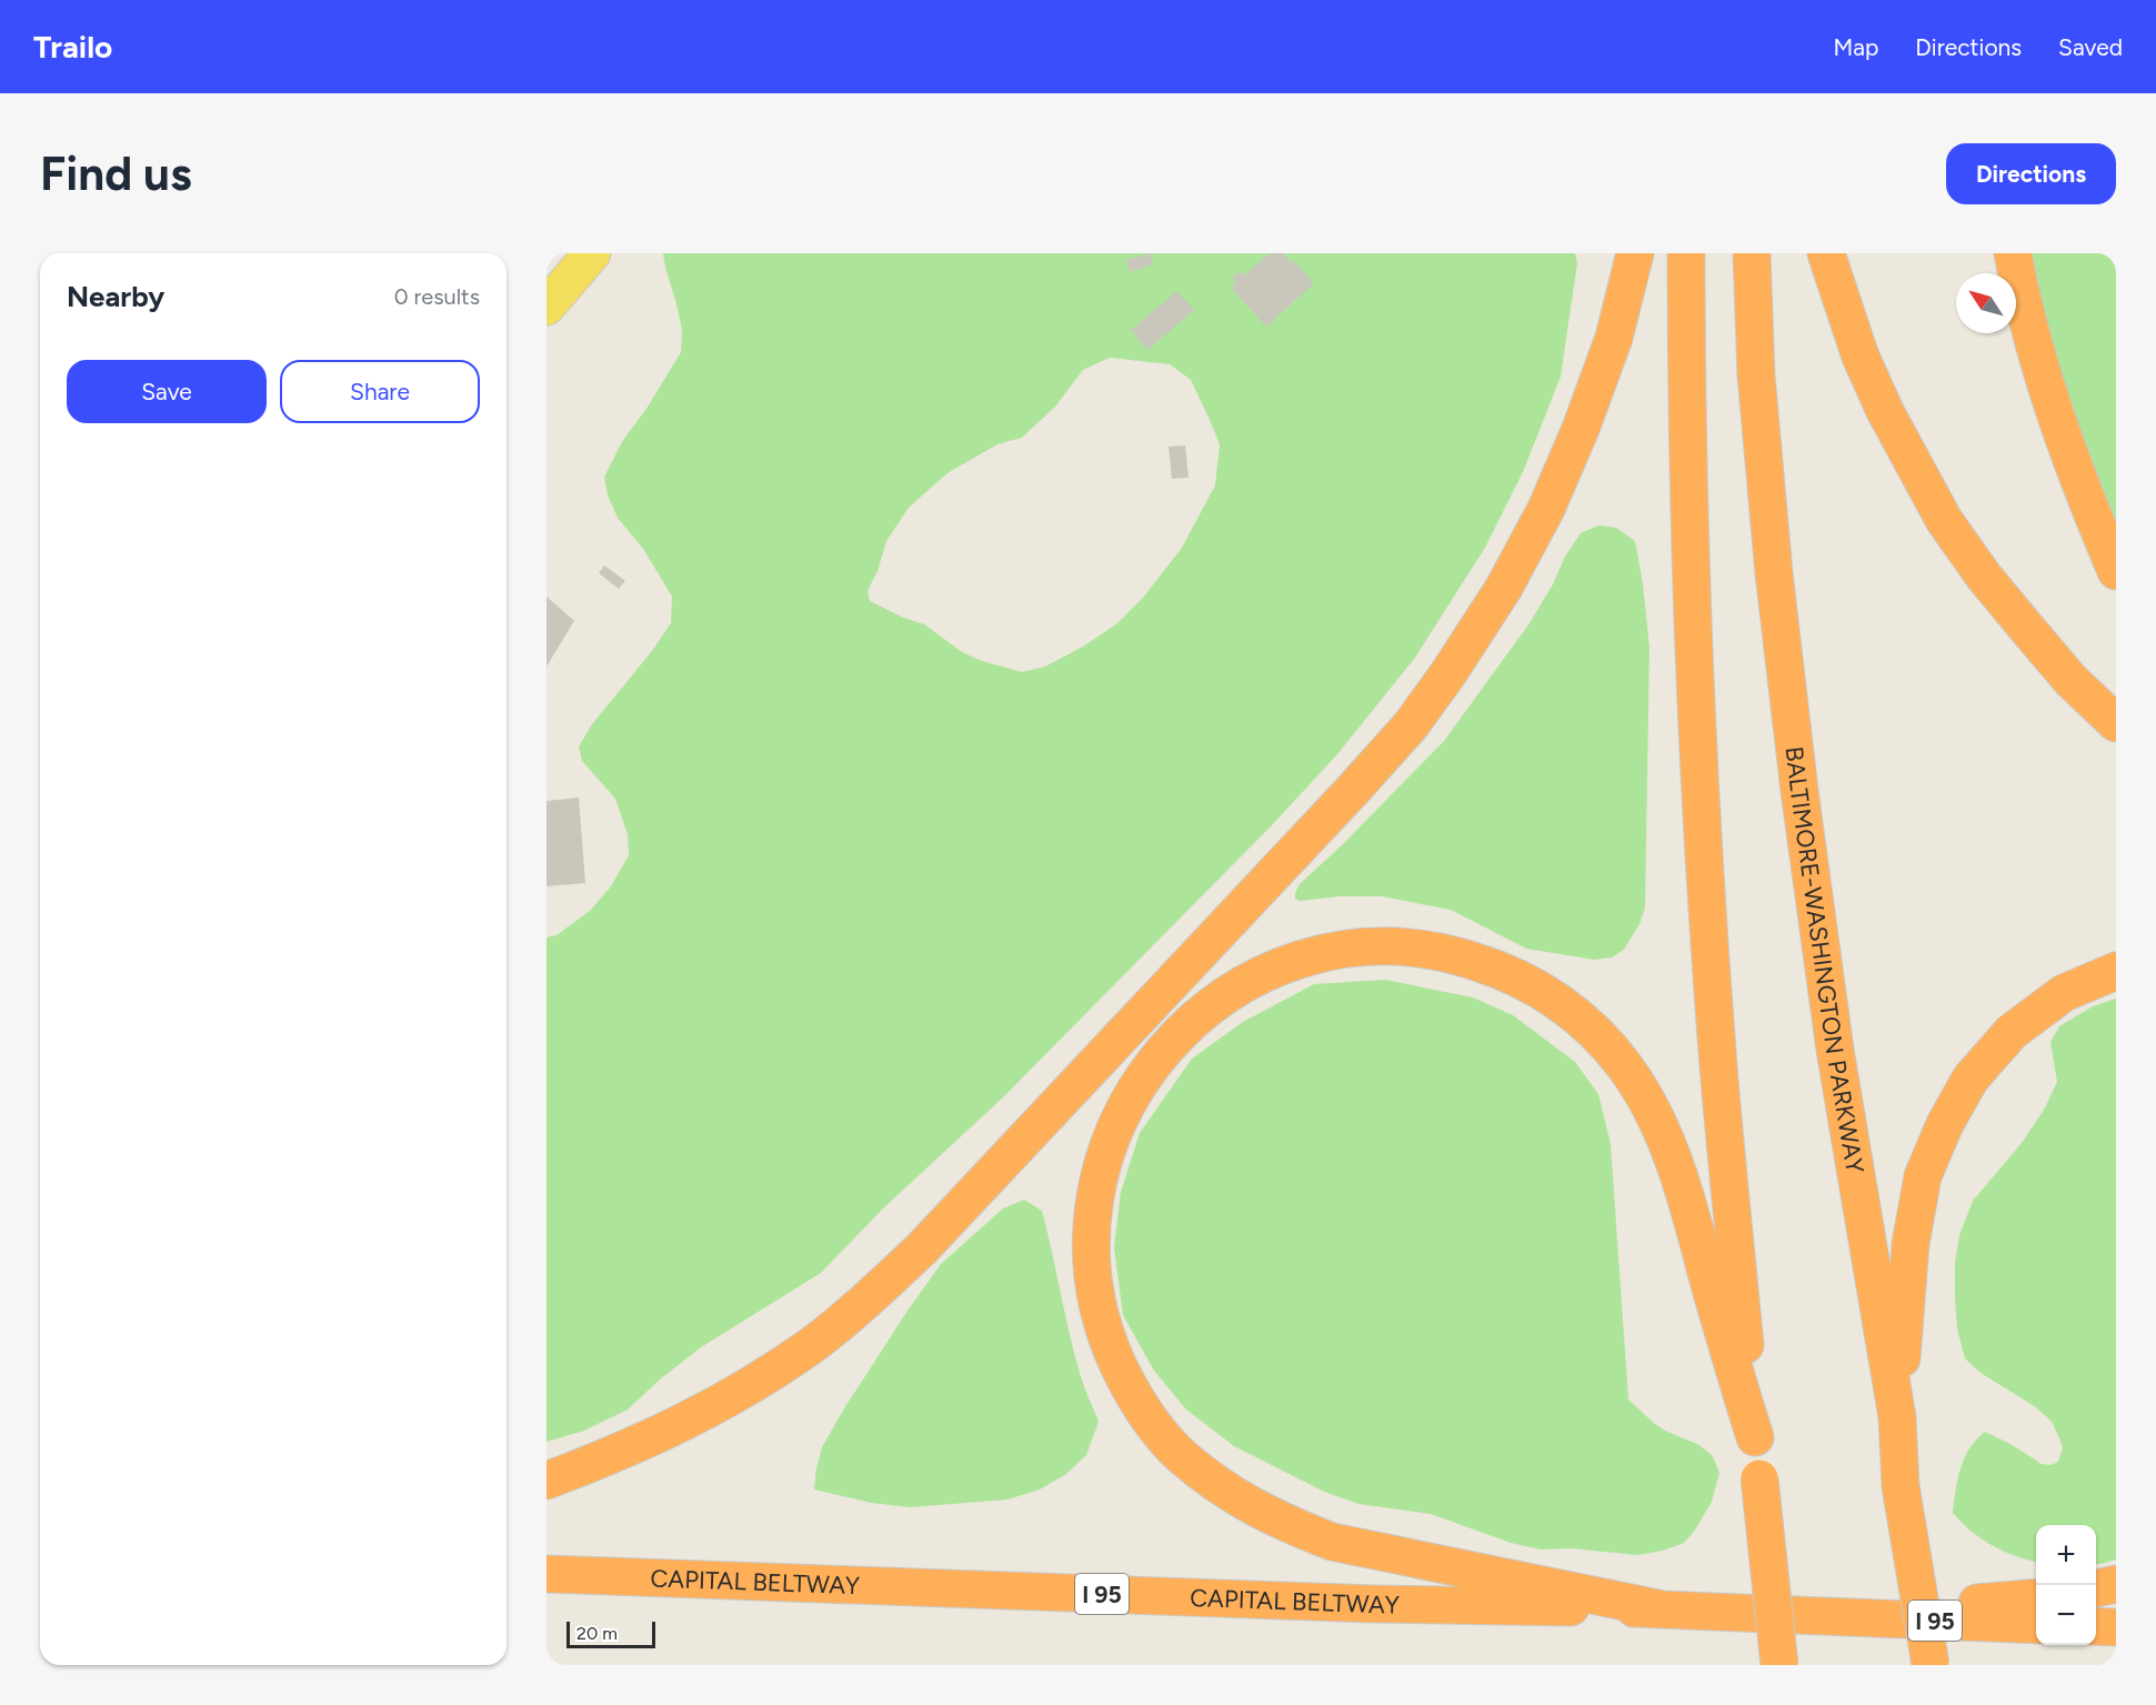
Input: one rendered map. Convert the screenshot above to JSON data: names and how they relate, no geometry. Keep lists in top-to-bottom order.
{
  "streets": {
    "highway": ["BALTIMORE-WASHINGTON PARKWAY", "CAPITAL BELTWAY", "I 95"]
  },
  "scale_bar": "20 m",
  "north": "top left",
  "page": {
    "header": "Trailo",
    "nav": ["Map", "Directions", "Saved"],
    "buttons": [
      "Directions",
      ["Save", "Share"]
    ],
    "title": "Find us",
    "heading": ["Nearby", "0 results"],
    "map_buttons": ["+", "−"],
    "scale": "20 m"
  }
}
